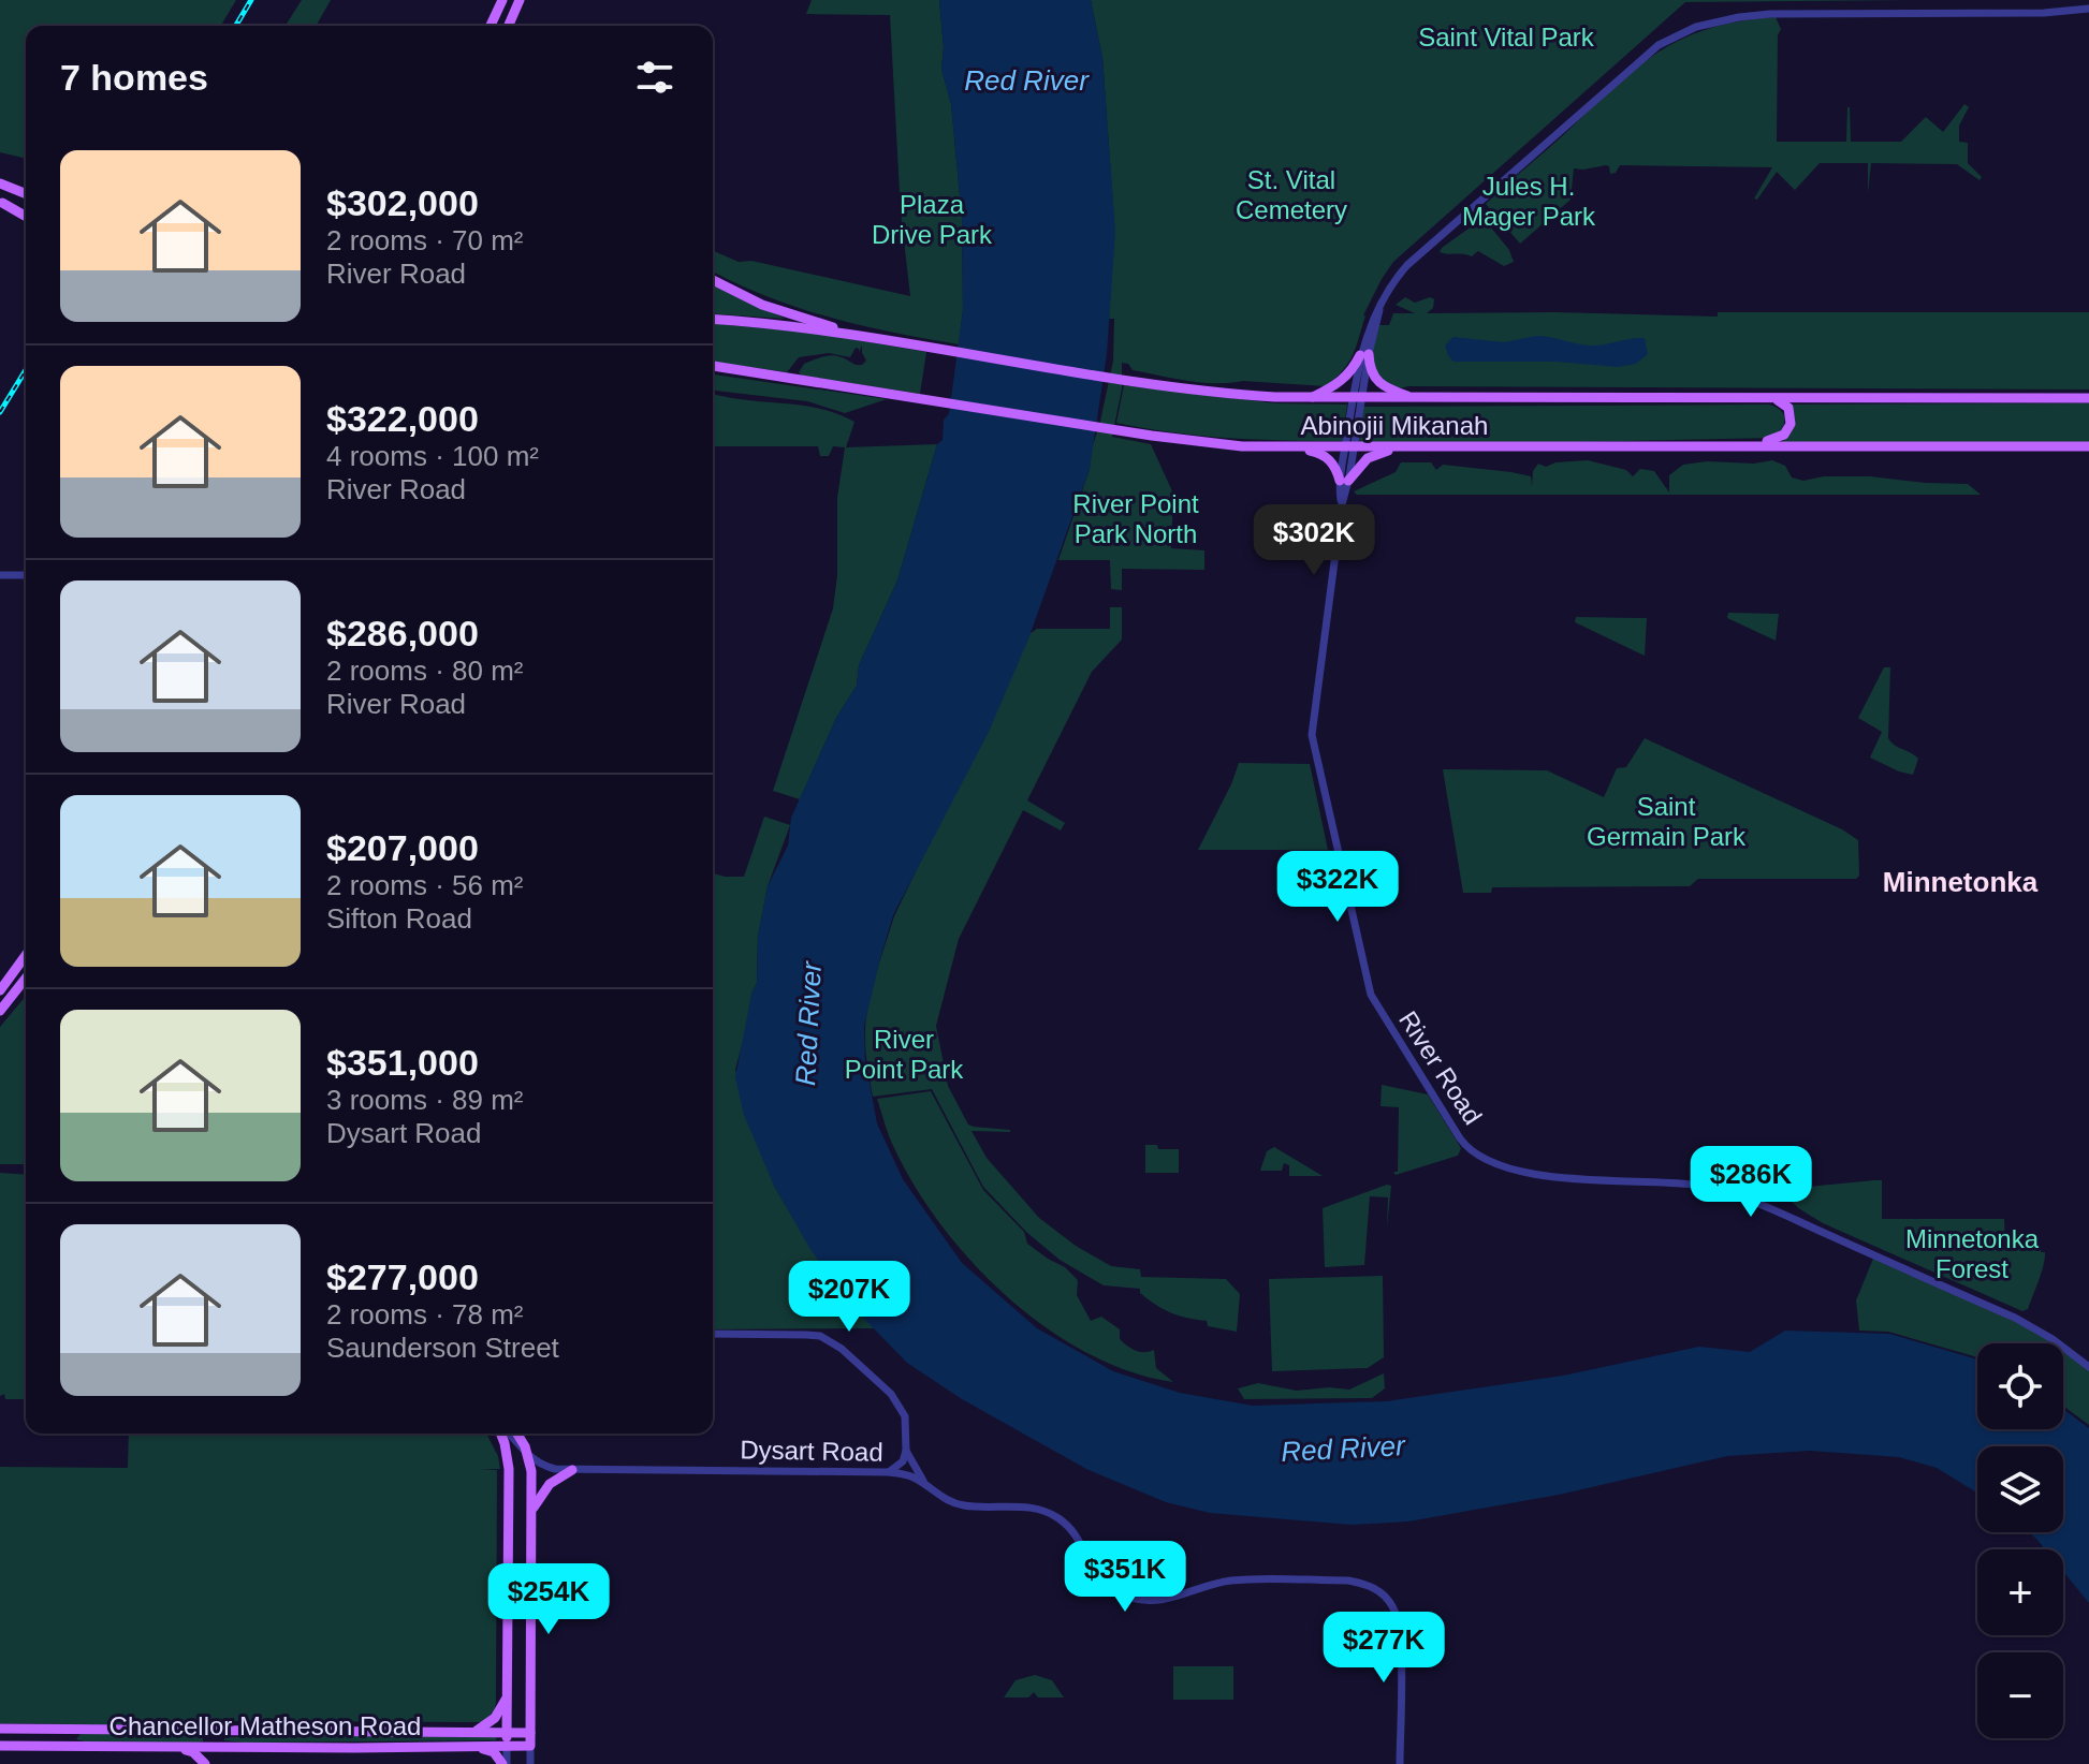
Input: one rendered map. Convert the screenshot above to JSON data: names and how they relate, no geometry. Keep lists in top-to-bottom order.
{
  "streets": {
    "main road": ["Abinojii Mikanah", "Chancellor Matheson Road"],
    "street": ["River Road", "Dysart Road"]
  },
  "crossings": [
    ["Abinojii Mikanah", "River Road"]
  ],
  "districts": ["Minnetonka"],
  "water": ["Red River"],
  "parks": [
    "Saint Vital Park",
    "St. Vital Cemetery",
    "Jules H. Mager Park",
    "Plaza Drive Park",
    "River Point Park North",
    "Saint Germain Park",
    "River Point Park",
    "Minnetonka Forest"
  ],
  "page": {
    "heading": "7 homes",
    "list": [
      {
        "name": "$302,000",
        "note": "2 rooms · 70 m² · River Road"
      },
      {
        "name": "$322,000",
        "note": "4 rooms · 100 m² · River Road"
      },
      {
        "name": "$286,000",
        "note": "2 rooms · 80 m² · River Road"
      },
      {
        "name": "$207,000",
        "note": "2 rooms · 56 m² · Sifton Road"
      },
      {
        "name": "$351,000",
        "note": "3 rooms · 89 m² · Dysart Road"
      },
      {
        "name": "$277,000",
        "note": "2 rooms · 78 m² · Saunderson Street"
      }
    ],
    "price": [
      "$302K",
      "$322K",
      "$286K",
      "$207K",
      "$351K",
      "$254K",
      "$277K"
    ],
    "map_buttons": ["+", "−"]
  }
}
